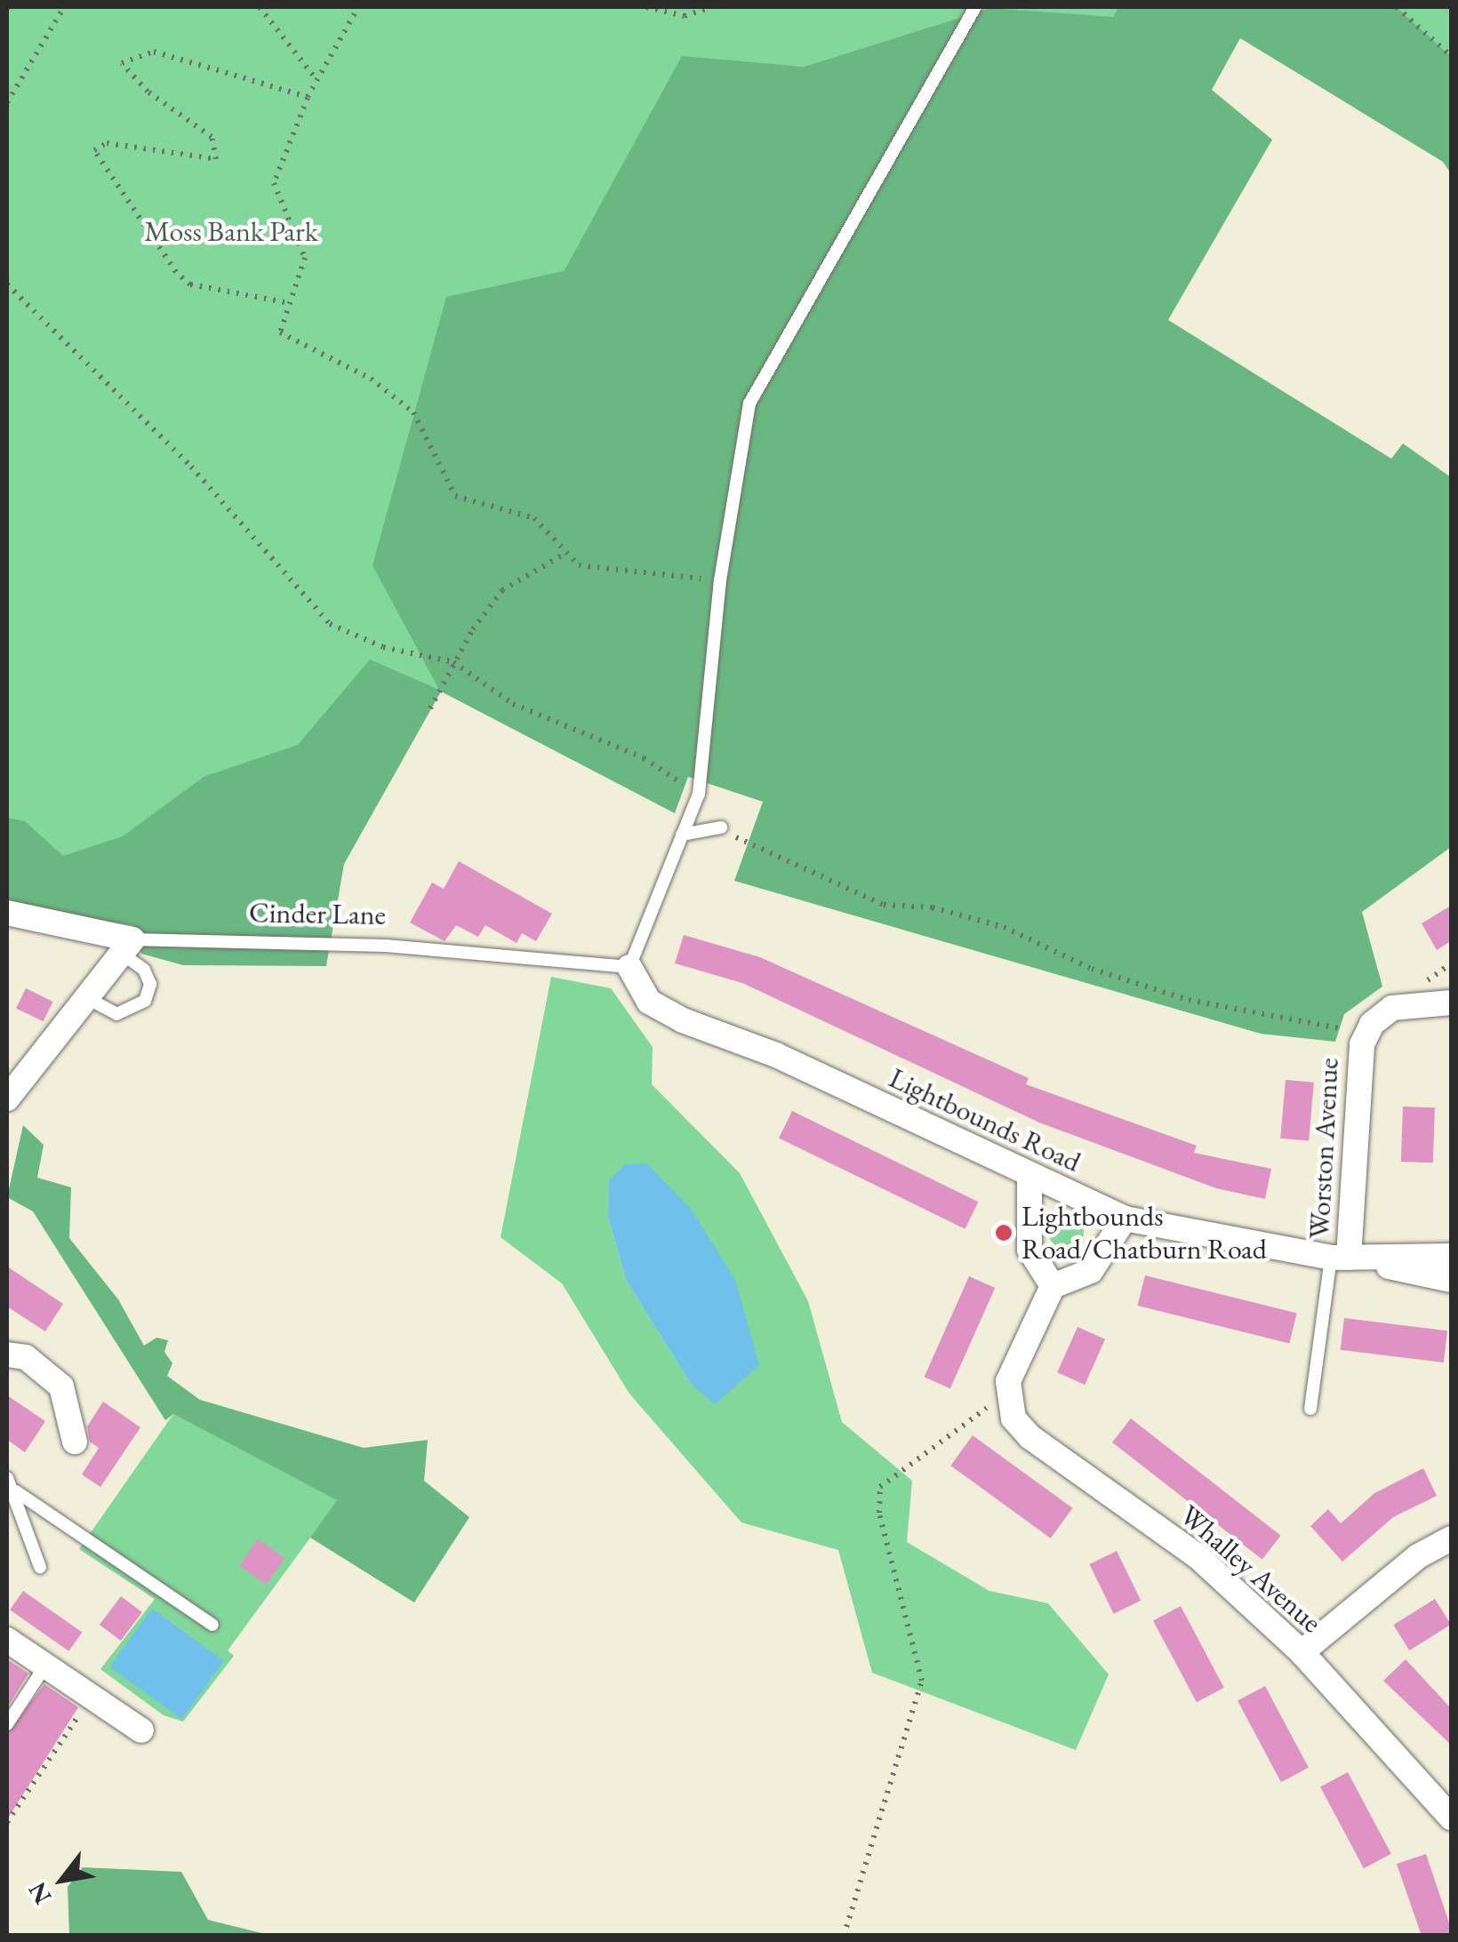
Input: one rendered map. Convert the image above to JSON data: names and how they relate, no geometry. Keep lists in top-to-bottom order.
{
  "streets": {
    "street": [
      "Cinder Lane",
      "Lightbounds Road",
      "Worston Avenue",
      "Whalley Avenue"
    ]
  },
  "crossings": [
    ["Cinder Lane", "Lightbounds Road"],
    ["Lightbounds Road", "Worston Avenue"]
  ],
  "parks": ["Moss Bank Park"],
  "places": ["Lightbounds Road/Chatburn Road"],
  "north": "bottom left"
}
